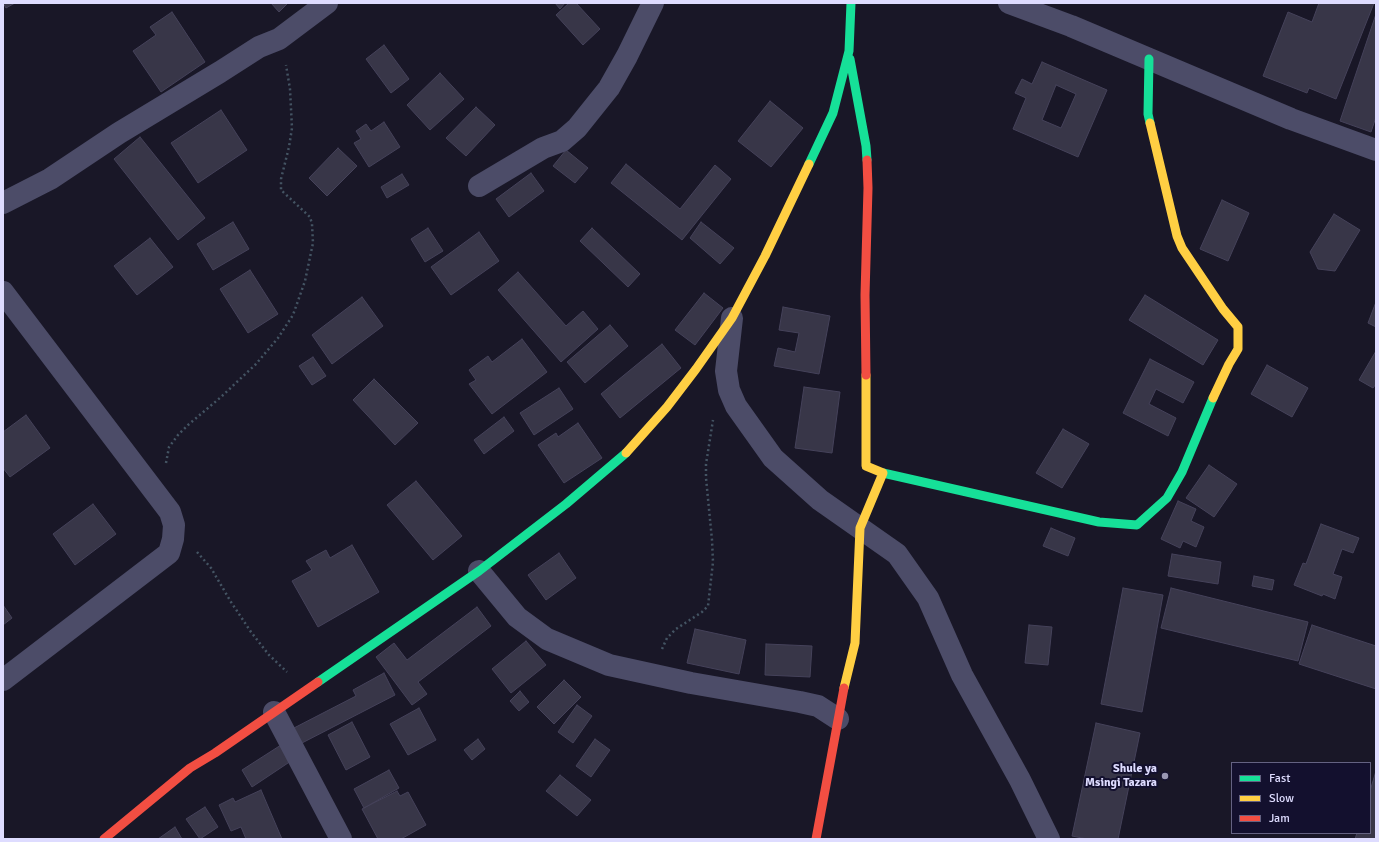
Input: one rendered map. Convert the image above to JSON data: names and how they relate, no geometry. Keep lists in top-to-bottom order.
{
  "places": ["Shule ya Msingi Tazara"],
  "legend": ["Fast", "Slow", "Jam"]
}
